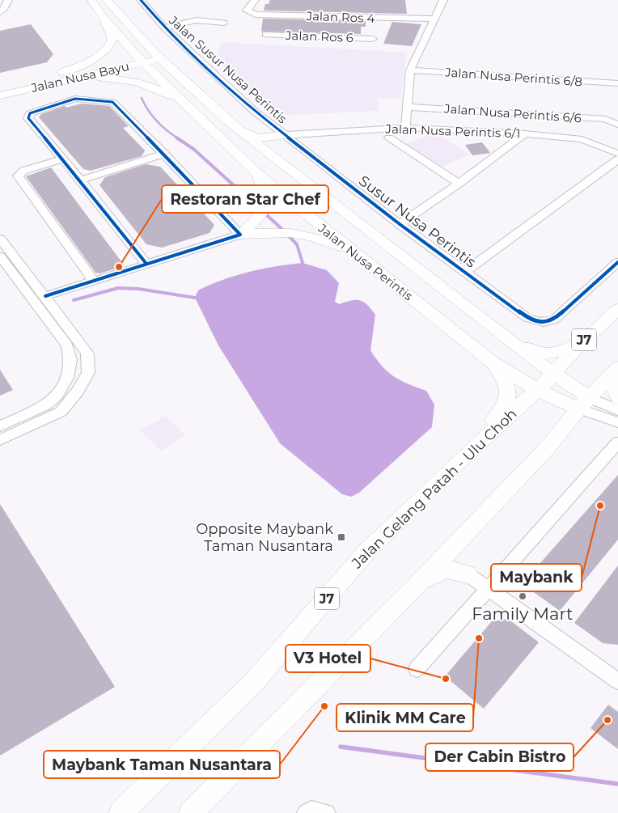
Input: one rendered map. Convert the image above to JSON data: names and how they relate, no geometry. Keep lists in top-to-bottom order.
{
  "streets": {
    "main road": [
      "Jalan Nusa Bayu",
      "Jalan Nusa Perintis",
      "J7",
      "Jalan Gelang Patah - Ulu Choh"
    ],
    "street": [
      "Jalan Ros 4",
      "Jalan Ros 6",
      "Jalan Susur Nusa Perintis",
      "Jalan Nusa Perintis 6/8",
      "Jalan Nusa Perintis 6/6",
      "Jalan Nusa Perintis 6/1",
      "Susur Nusa Perintis"
    ]
  },
  "crossings": [
    ["Jalan Ros 4", "Jalan Ros 6"],
    ["Jalan Susur Nusa Perintis", "Jalan Nusa Perintis 6/1"],
    ["Jalan Susur Nusa Perintis", "Susur Nusa Perintis"],
    ["Jalan Nusa Bayu", "Jalan Nusa Perintis"],
    ["Jalan Nusa Perintis 6/1", "Susur Nusa Perintis"],
    ["Jalan Nusa Perintis", "Jalan Gelang Patah - Ulu Choh"]
  ],
  "places": {
    "other": [
      "Restoran Star Chef",
      "Maybank",
      "Family Mart",
      "Klinik MM Care",
      "V3 Hotel",
      "Maybank Taman Nusantara",
      "Der Cabin Bistro"
    ],
    "transit": ["Opposite Maybank Taman Nusantara"]
  }
}
